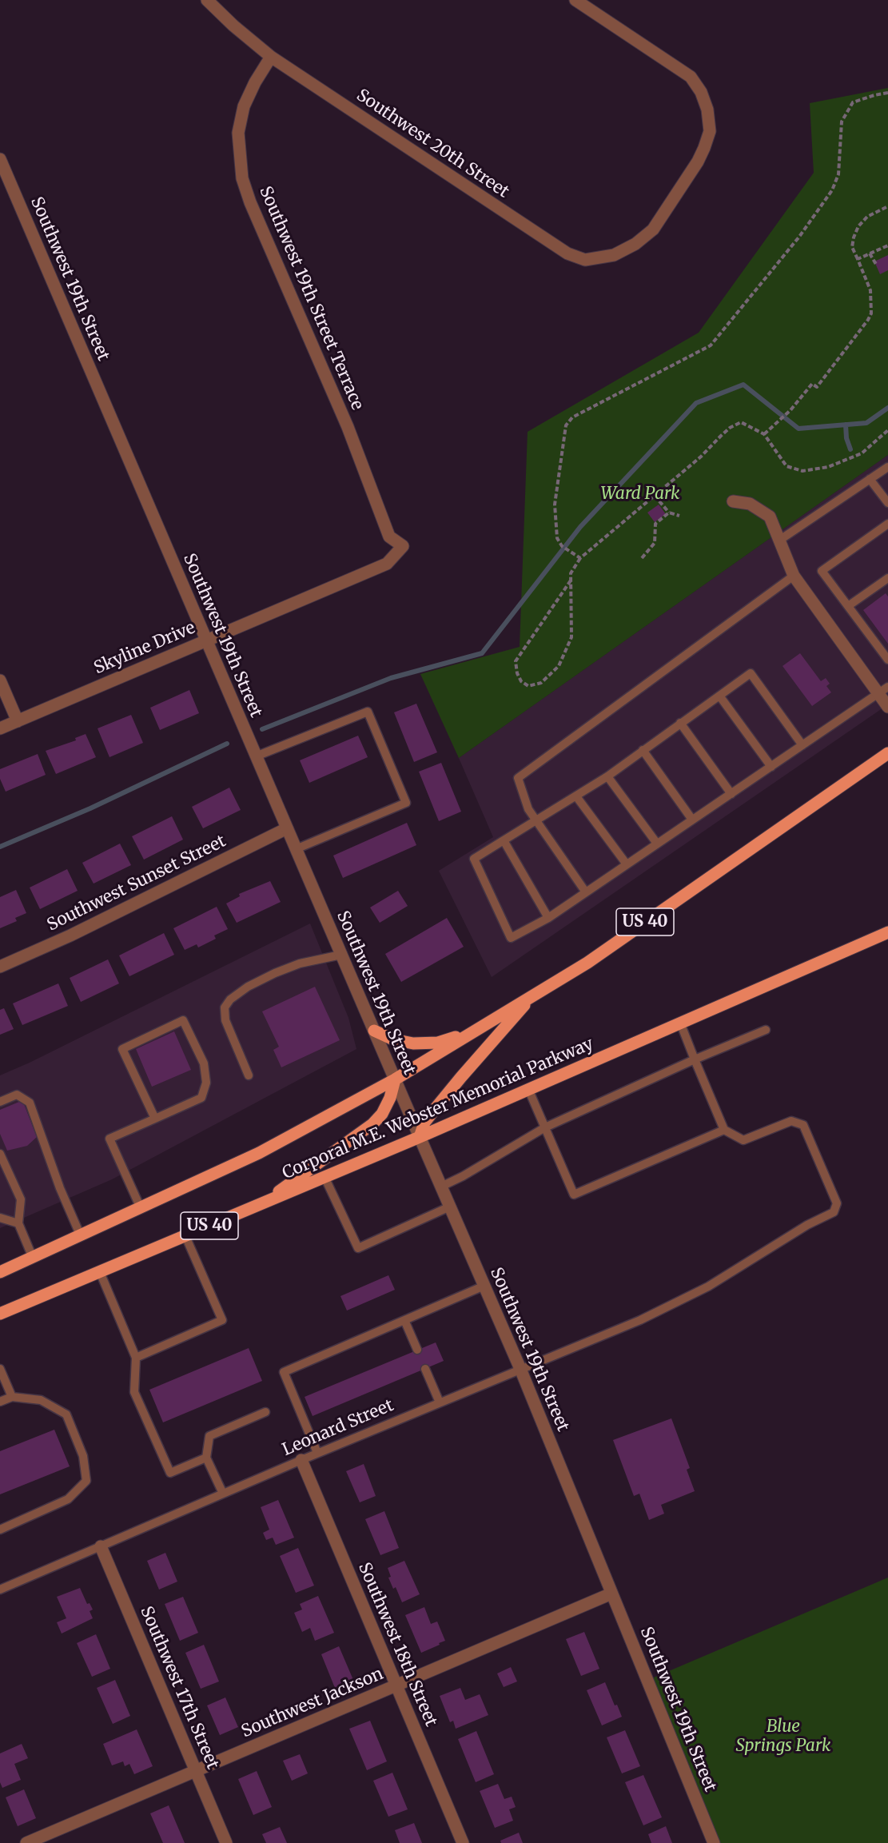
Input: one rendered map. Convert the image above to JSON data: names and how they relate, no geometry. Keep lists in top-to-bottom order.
{
  "streets": {
    "main road": ["US 40", "Corporal M.E. Webster Memorial Parkway"],
    "street": [
      "Southwest 20th Street",
      "Southwest 19th Street",
      "Southwest 19th Street Terrace",
      "Skyline Drive",
      "Southwest Sunset Street",
      "Southwest 18th Street",
      "Southwest 17th Street",
      "Southwest Jackson"
    ],
    "lane": ["Leonard Street"]
  },
  "crossings": [
    ["Southwest 20th Street", "Southwest 19th Street Terrace"],
    ["Southwest 19th Street", "Skyline Drive"],
    ["Southwest 19th Street", "Southwest Sunset Street"],
    ["Southwest 19th Street", "Corporal M.E. Webster Memorial Parkway"],
    ["Southwest 19th Street", "Leonard Street"],
    ["Southwest 19th Street", "Southwest Jackson"],
    ["Southwest 19th Street Terrace", "Skyline Drive"],
    ["Leonard Street", "Southwest 18th Street"],
    ["Leonard Street", "Southwest 17th Street"],
    ["Southwest 18th Street", "Southwest Jackson"],
    ["Southwest 17th Street", "Southwest Jackson"]
  ],
  "parks": ["Ward Park", "Blue Springs Park"]
}
